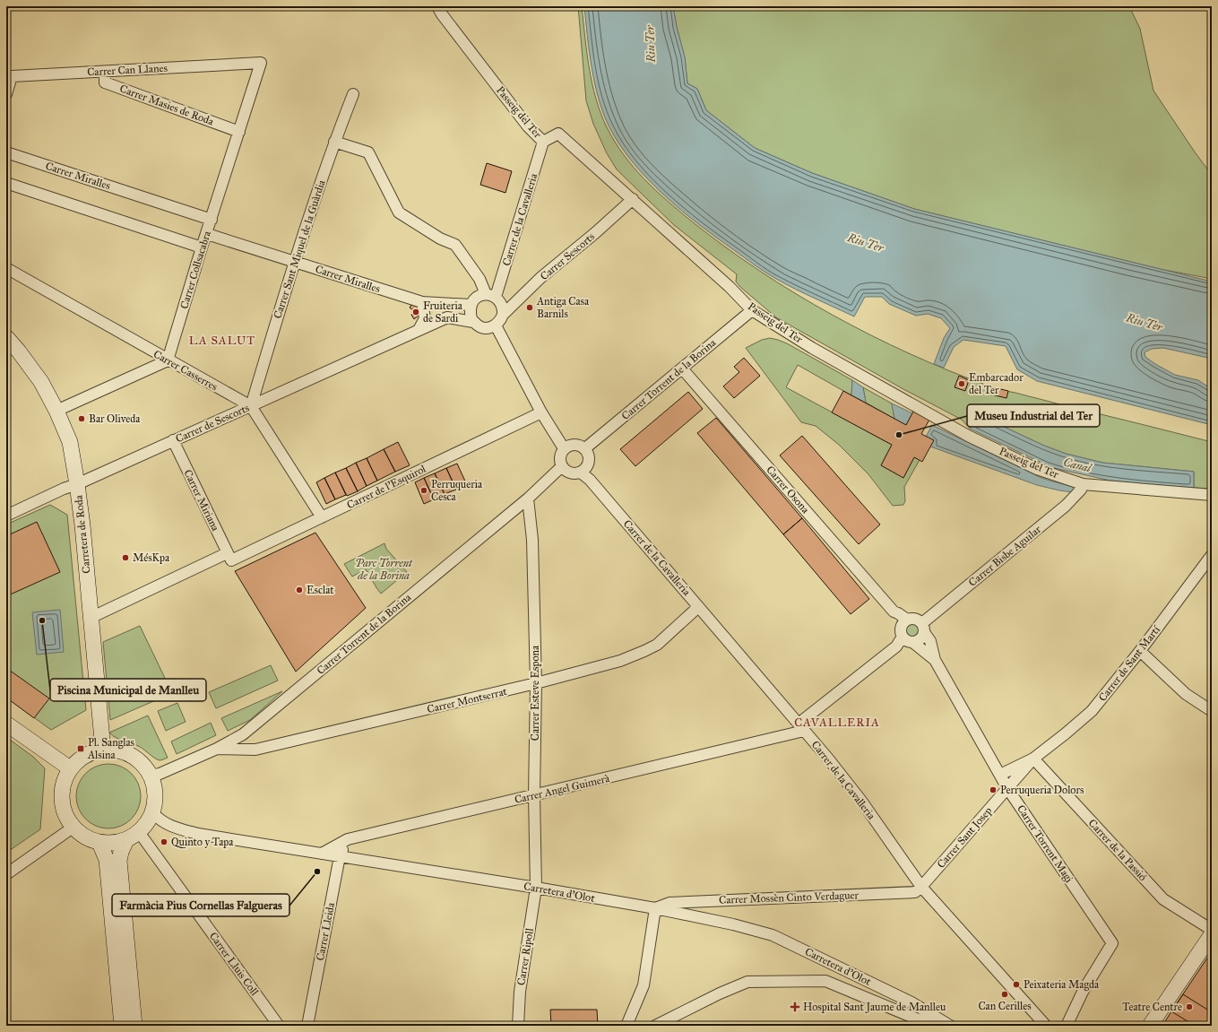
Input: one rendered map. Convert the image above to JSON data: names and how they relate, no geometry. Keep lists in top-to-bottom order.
{
  "streets": {
    "street": [
      "Carrer Can Llanes",
      "Carrer Masies de Roda",
      "Passeig del Ter",
      "Carrer Miralles",
      "Carrer de la Cavalleria",
      "Carrer Sant Miquel de la Guàrdia",
      "Carrer Sescorts",
      "Carrer Collsacabra",
      "Carrer Casserres",
      "Carrer Torrent de la Borina",
      "Carrer de Sescorts",
      "Carrer de l'Esquirol",
      "Carrer Osona",
      "Carrer Miriana",
      "Carretera de Roda",
      "Carrer Bisbe Aguilar",
      "Carrer de Sant Martí",
      "Carrer Esteve Espona",
      "Carrer Montserrat",
      "Carrer Angel Guimerà",
      "Carrer Sant Josep",
      "Carrer Torrent Magi",
      "Carrer de la Passió",
      "Carretera d'Olot",
      "Carrer Mossèn Cinto Verdaguer",
      "Carrer Lleida",
      "Carrer Ripoll",
      "Carrer Lluis Coll"
    ]
  },
  "crossings": [
    ["Carrer Can Llanes", "Carrer Masies de Roda"],
    ["Carrer Can Llanes", "Carrer Collsacabra"],
    ["Carrer Masies de Roda", "Carrer Collsacabra"],
    ["Passeig del Ter", "Carrer de la Cavalleria"],
    ["Passeig del Ter", "Carrer Sescorts"],
    ["Passeig del Ter", "Carrer Torrent de la Borina"],
    ["Passeig del Ter", "Carrer Bisbe Aguilar"],
    ["Carrer Miralles", "Carrer de la Cavalleria"],
    ["Carrer Miralles", "Carrer Sant Miquel de la Guàrdia"],
    ["Carrer Miralles", "Carrer Sescorts"],
    ["Carrer Miralles", "Carrer Collsacabra"],
    ["Carrer Miralles", "Carrer de Sescorts"],
    ["Carrer de la Cavalleria", "Carrer Sescorts"],
    ["Carrer de la Cavalleria", "Carrer Torrent de la Borina"],
    ["Carrer de la Cavalleria", "Carrer de Sescorts"],
    ["Carrer de la Cavalleria", "Carrer Montserrat"],
    ["Carrer de la Cavalleria", "Carrer Angel Guimerà"],
    ["Carrer de la Cavalleria", "Carrer Sant Josep"],
    ["Carrer de la Cavalleria", "Carrer Mossèn Cinto Verdaguer"],
    ["Carrer Sant Miquel de la Guàrdia", "Carrer Casserres"],
    ["Carrer Sant Miquel de la Guàrdia", "Carrer de Sescorts"],
    ["Carrer Sescorts", "Carrer de Sescorts"],
    ["Carrer Collsacabra", "Carrer Casserres"],
    ["Carrer Casserres", "Carrer de Sescorts"],
    ["Carrer Casserres", "Carrer de l'Esquirol"],
    ["Carrer Torrent de la Borina", "Carrer Osona"],
    ["Carrer Torrent de la Borina", "Carretera de Roda"],
    ["Carrer Torrent de la Borina", "Carrer Esteve Espona"],
    ["Carrer Torrent de la Borina", "Carrer Montserrat"],
    ["Carrer Torrent de la Borina", "Carretera d'Olot"],
    ["Carrer Torrent de la Borina", "Carrer Lluis Coll"],
    ["Carrer de Sescorts", "Carrer Miriana"],
    ["Carrer de Sescorts", "Carretera de Roda"],
    ["Carrer de l'Esquirol", "Carrer Miriana"],
    ["Carrer Osona", "Carrer Bisbe Aguilar"],
    ["Carrer Osona", "Carrer Torrent Magi"],
    ["Carretera de Roda", "Carretera d'Olot"],
    ["Carretera de Roda", "Carrer Lluis Coll"],
    ["Carrer Bisbe Aguilar", "Carrer Torrent Magi"],
    ["Carrer de Sant Martí", "Carrer Sant Josep"],
    ["Carrer de Sant Martí", "Carrer Torrent Magi"],
    ["Carrer de Sant Martí", "Carrer de la Passió"],
    ["Carrer Esteve Espona", "Carrer Montserrat"],
    ["Carrer Esteve Espona", "Carrer Angel Guimerà"],
    ["Carrer Esteve Espona", "Carretera d'Olot"],
    ["Carrer Esteve Espona", "Carrer Ripoll"],
    ["Carrer Angel Guimerà", "Carretera d'Olot"],
    ["Carrer Angel Guimerà", "Carrer Lleida"],
    ["Carrer Sant Josep", "Carrer Torrent Magi"],
    ["Carrer Sant Josep", "Carrer Mossèn Cinto Verdaguer"],
    ["Carretera d'Olot", "Carrer Mossèn Cinto Verdaguer"],
    ["Carretera d'Olot", "Carrer Lleida"],
    ["Carretera d'Olot", "Carrer Ripoll"],
    ["Carretera d'Olot", "Carrer Lluis Coll"]
  ],
  "districts": ["LA SALUT", "CAVALLERIA"],
  "water": ["Riu Ter", "Canal"],
  "parks": ["Parc Torrent de la Borina"],
  "places": {
    "other": [
      "Antiga Casa Barnils",
      "Fruiteria de Sardi",
      "Embarcador del Ter",
      "Bar Oliveda",
      "Museu Industrial del Ter",
      "Perruqueria Cesca",
      "MésKpa",
      "Esclat",
      "Piscina Municipal de Manlleu",
      "Perruqueria Dolors",
      "Quinto y Tapa",
      "Farmàcia Pius Cornellas Falgueras",
      "Peixateria Magda",
      "Can Cerilles",
      "Teatre Centre"
    ],
    "transit": ["Pl. Sanglas Alsina"],
    "health": ["Hospital Sant Jaume de Manlleu"]
  }
}
